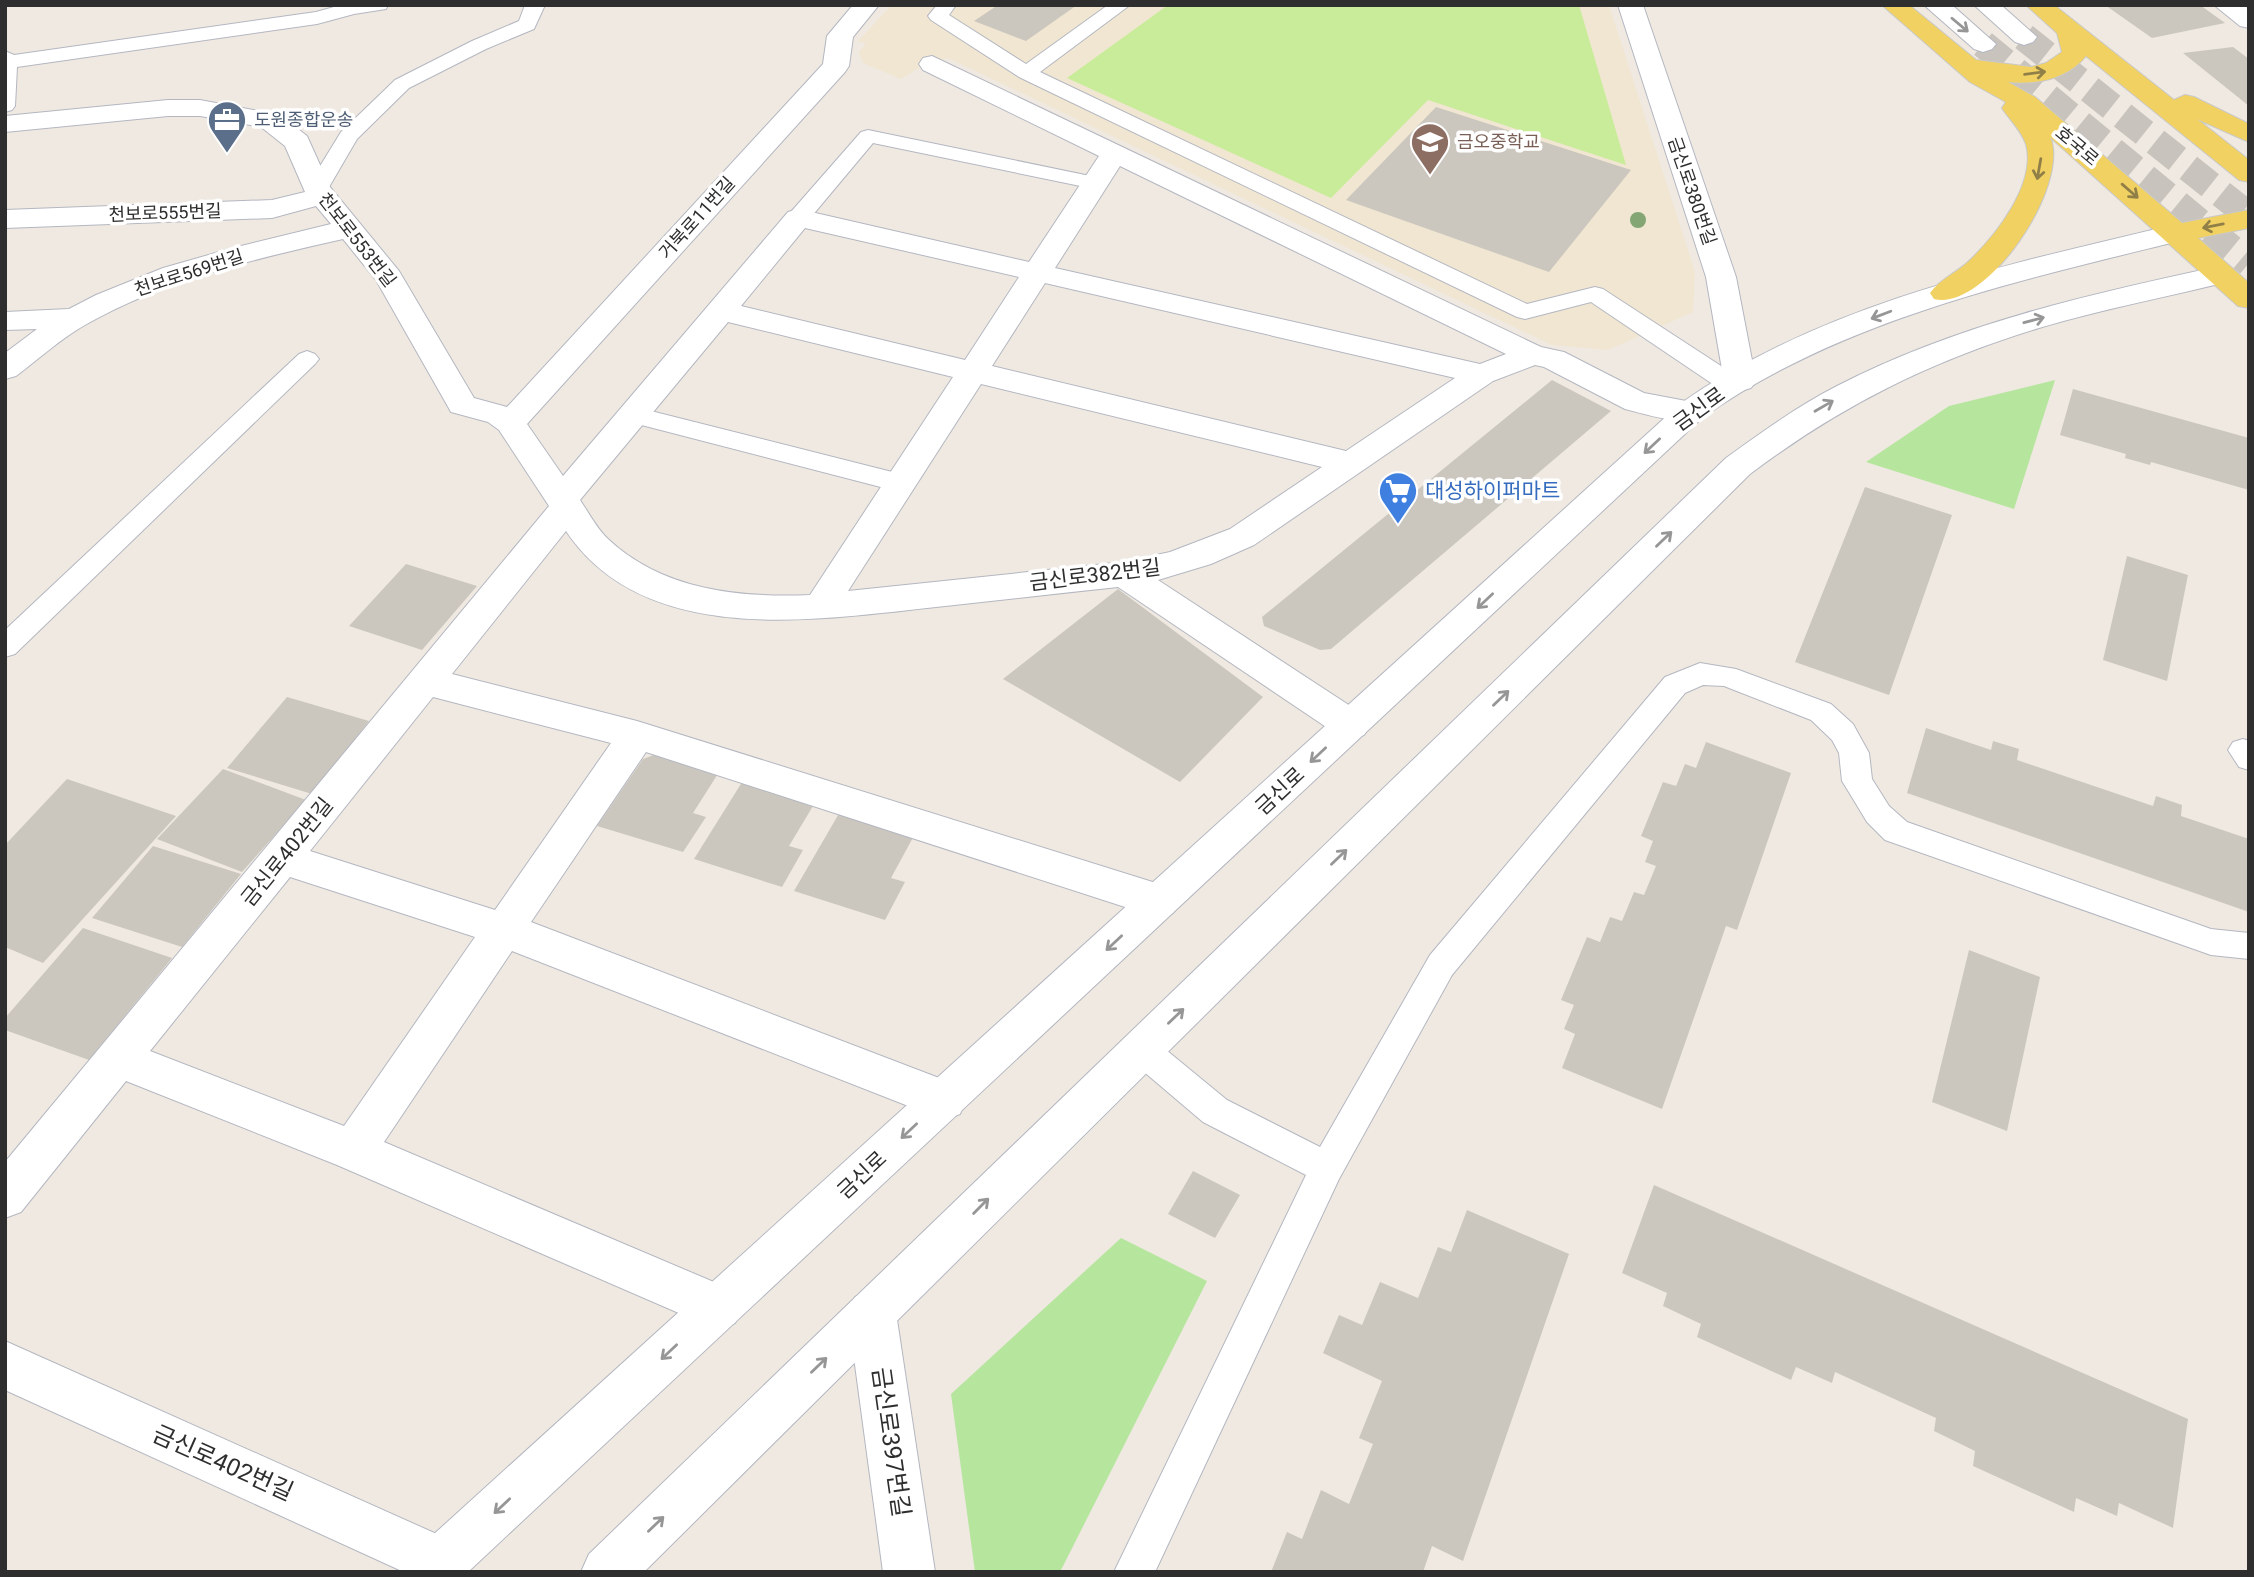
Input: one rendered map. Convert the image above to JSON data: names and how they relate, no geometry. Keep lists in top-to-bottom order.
{
  "streets": {
    "main road": ["호국로", "금신로"],
    "street": [
      "금신로380번길",
      "천보로555번길",
      "거북로11번길",
      "천보로553번길",
      "천보로569번길",
      "금신로382번길",
      "금신로402번길",
      "금신로397번길"
    ]
  },
  "crossings": [
    ["호국로", "금신로"],
    ["금신로380번길", "금신로"],
    ["천보로555번길", "천보로553번길"],
    ["거북로11번길", "천보로553번길"],
    ["거북로11번길", "금신로382번길"],
    ["천보로553번길", "천보로569번길"],
    ["천보로553번길", "금신로382번길"],
    ["금신로", "금신로402번길"],
    ["금신로382번길", "금신로402번길"]
  ],
  "places": {
    "office": ["도원종합운송"],
    "school or university": ["금오중학교"],
    "supermarket": ["대성하이퍼마트"]
  }
}
